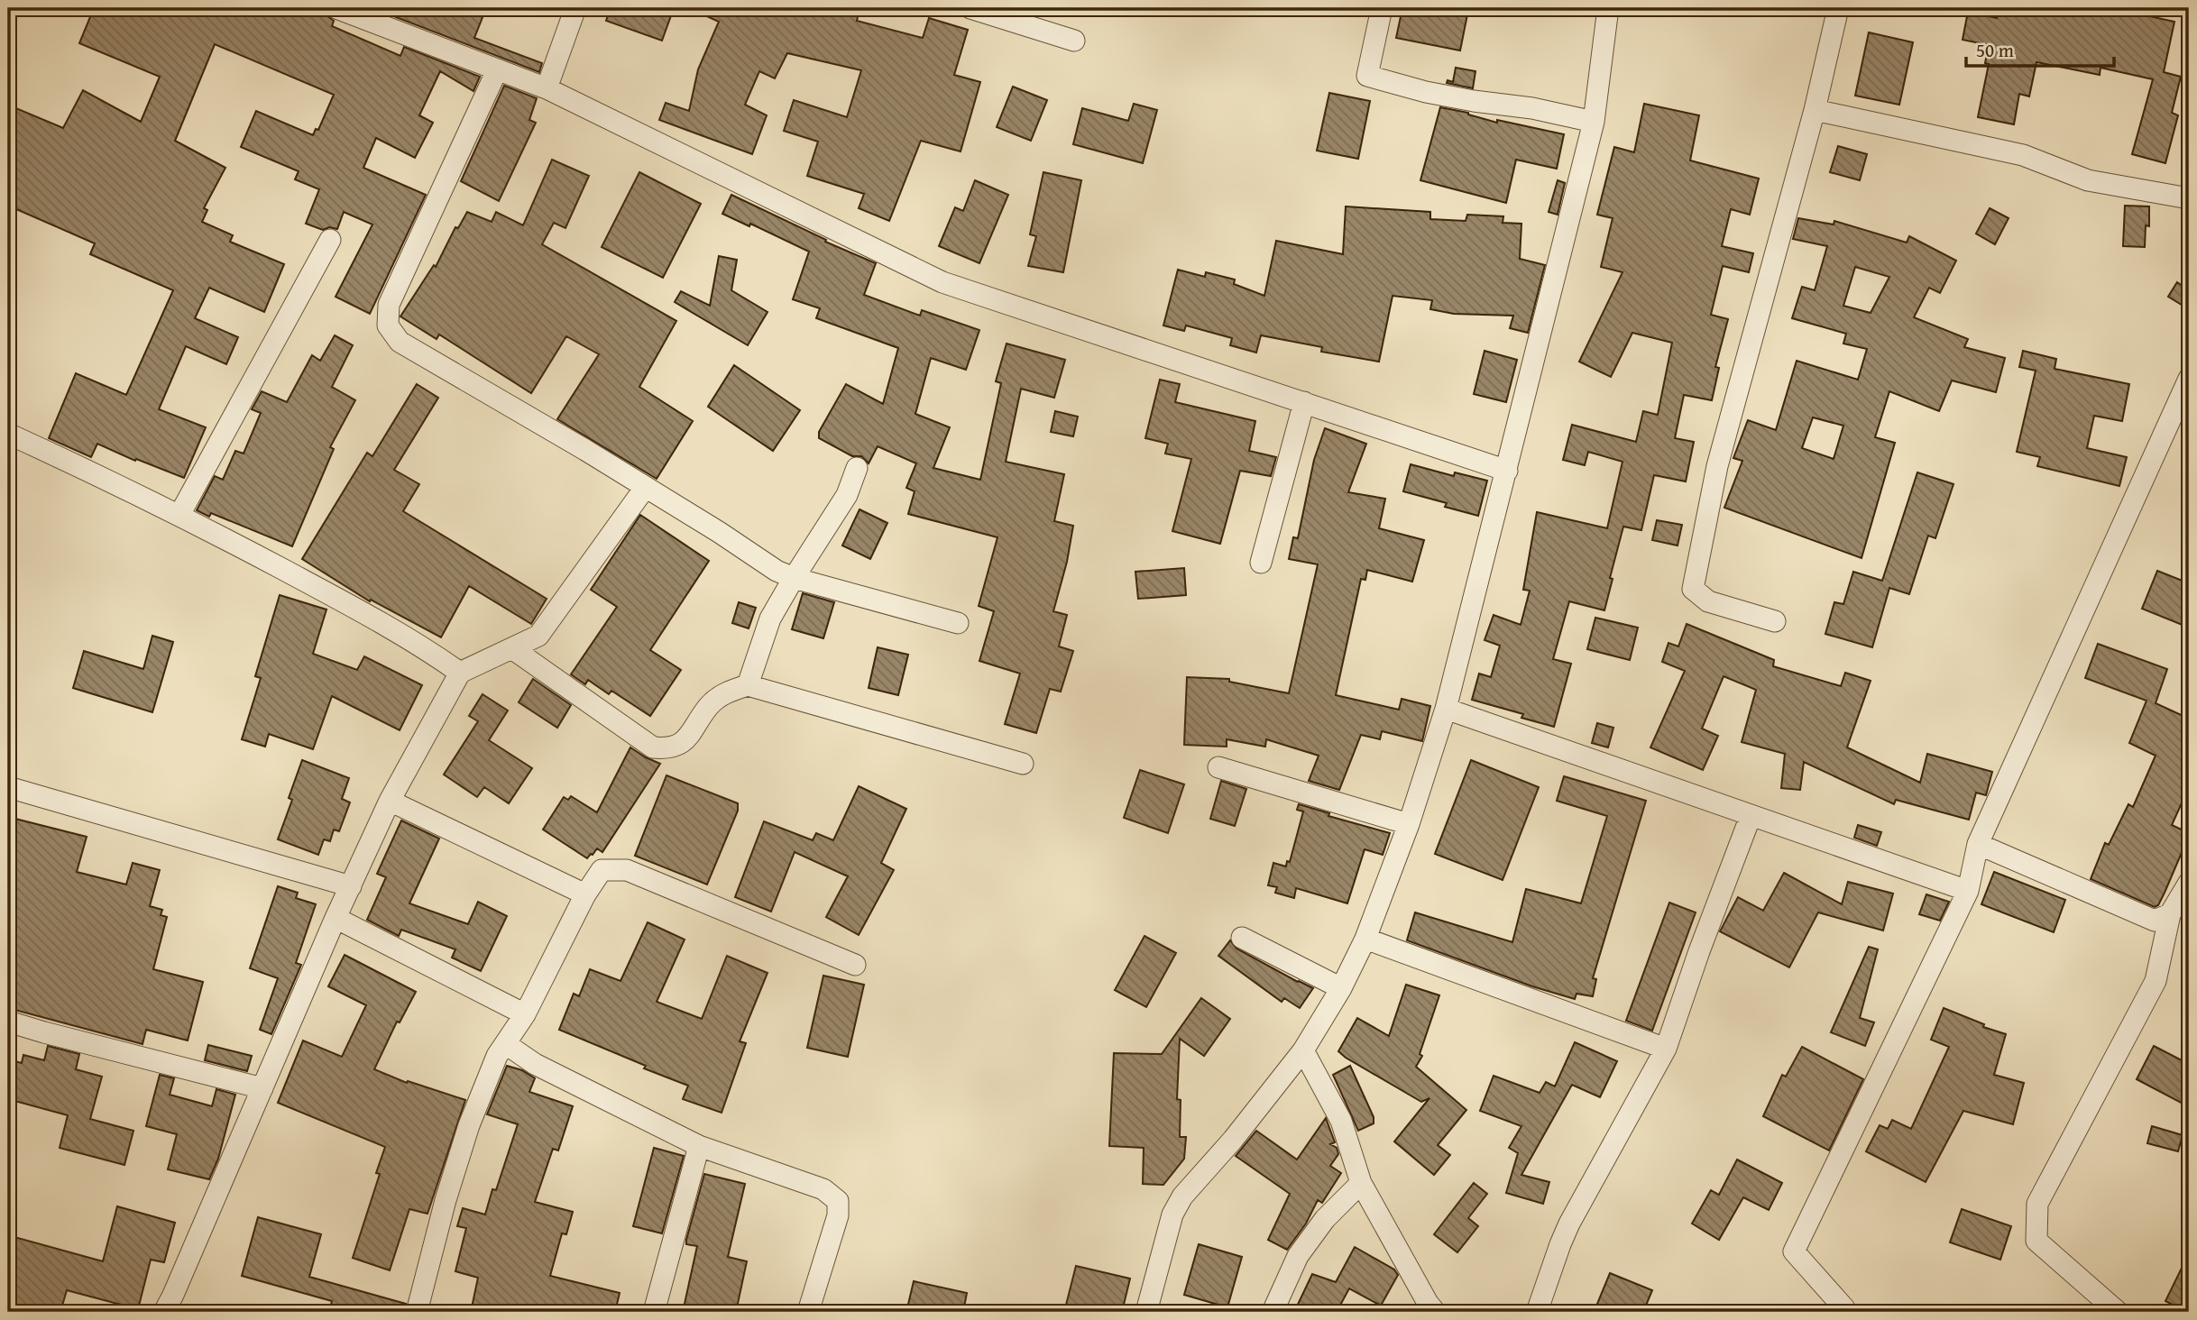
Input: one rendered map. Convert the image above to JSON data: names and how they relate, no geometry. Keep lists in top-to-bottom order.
{
  "scale_bar": "50 m"
}
